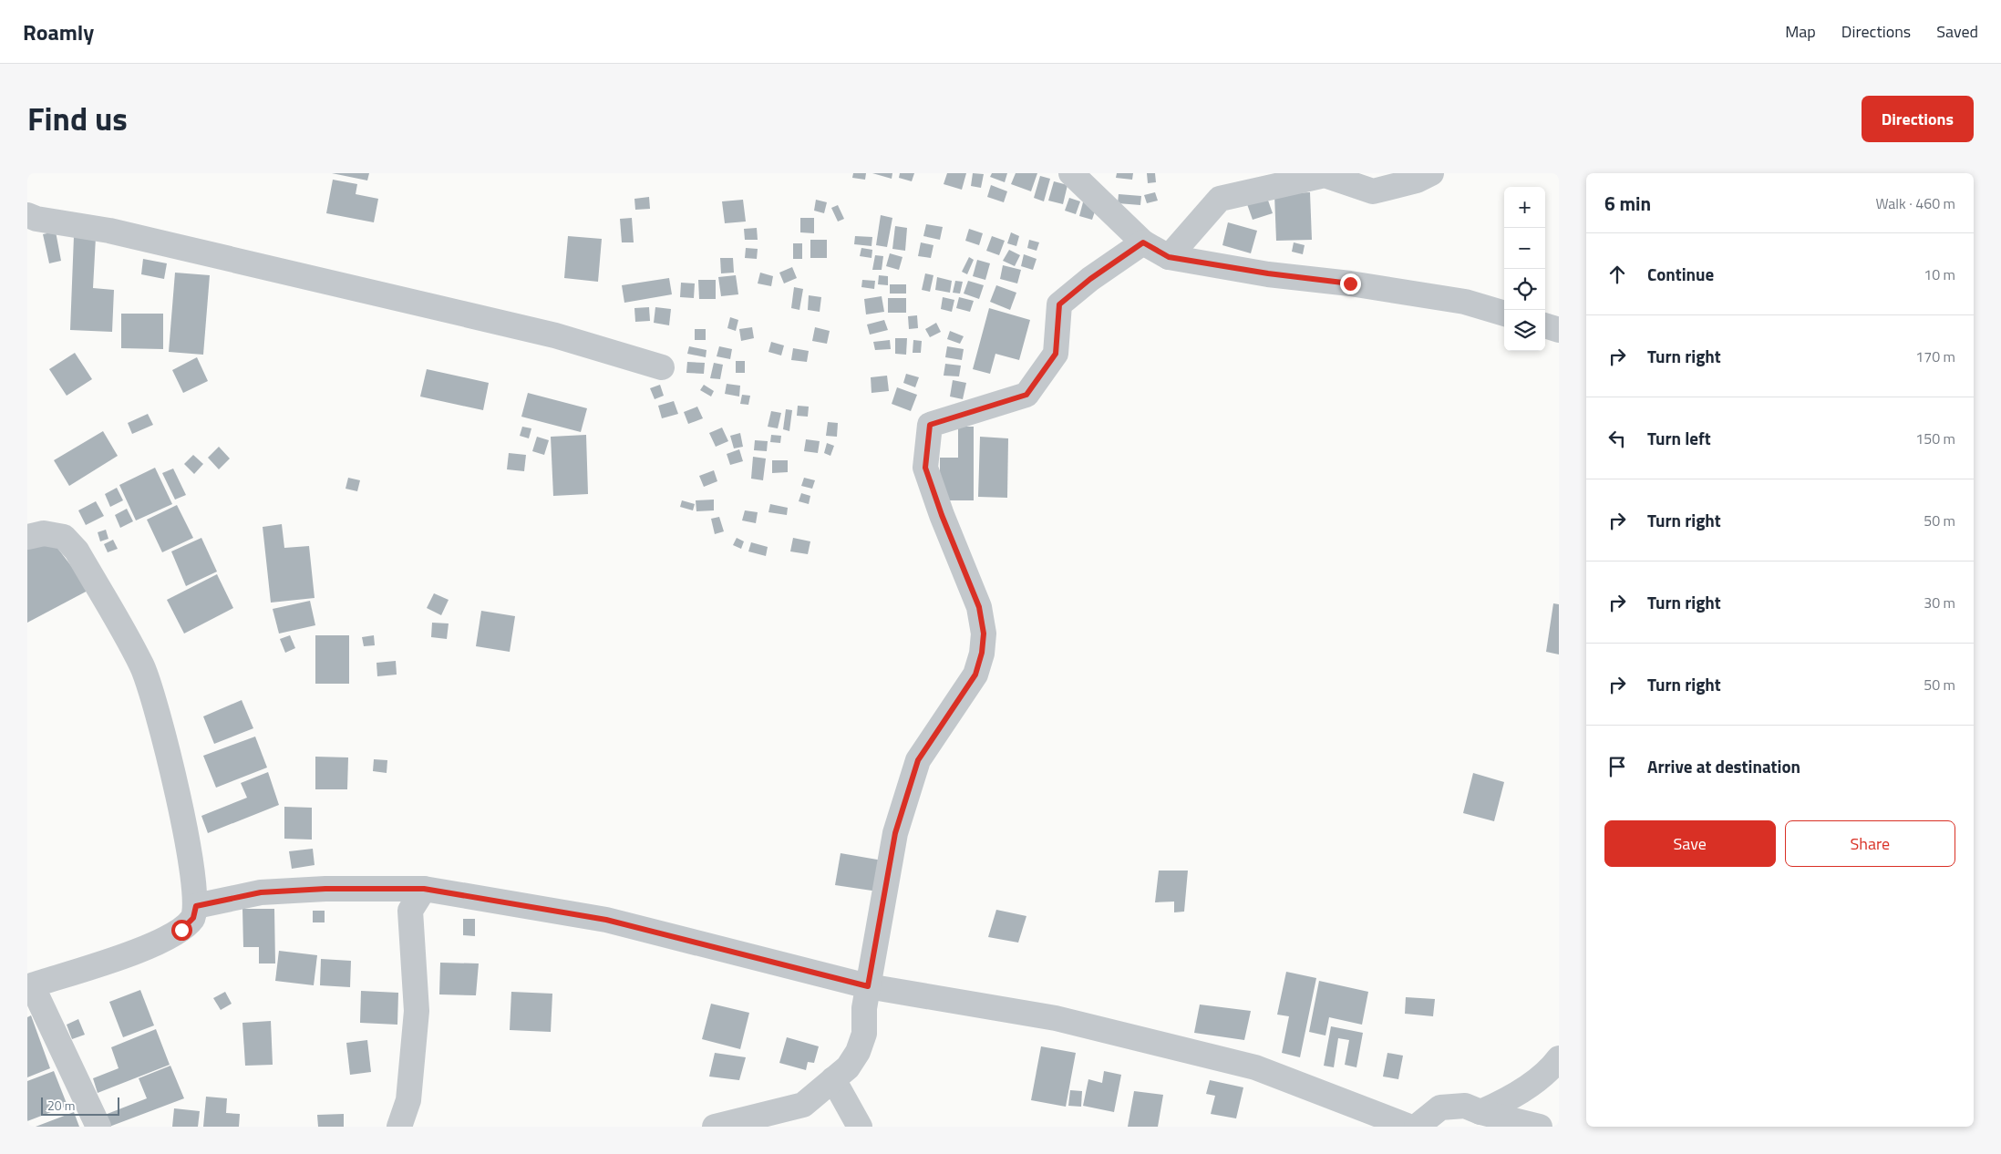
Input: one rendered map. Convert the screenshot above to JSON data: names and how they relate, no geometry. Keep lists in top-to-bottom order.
{
  "scale_bar": "20 m",
  "page": {
    "header": "Roamly",
    "nav": ["Map", "Directions", "Saved"],
    "title": "Find us",
    "buttons": [
      "Directions",
      ["Save", "Share"]
    ],
    "heading": ["6 min", "Walk · 460 m"],
    "map_buttons": ["+", "−"],
    "list": [
      ["Continue", "10 m"],
      ["Turn right", "170 m"],
      ["Turn left", "150 m"],
      ["Turn right", "50 m"],
      ["Turn right", "30 m"],
      ["Turn right", "50 m"],
      "Arrive at destination"
    ],
    "scale": "20 m"
  }
}
